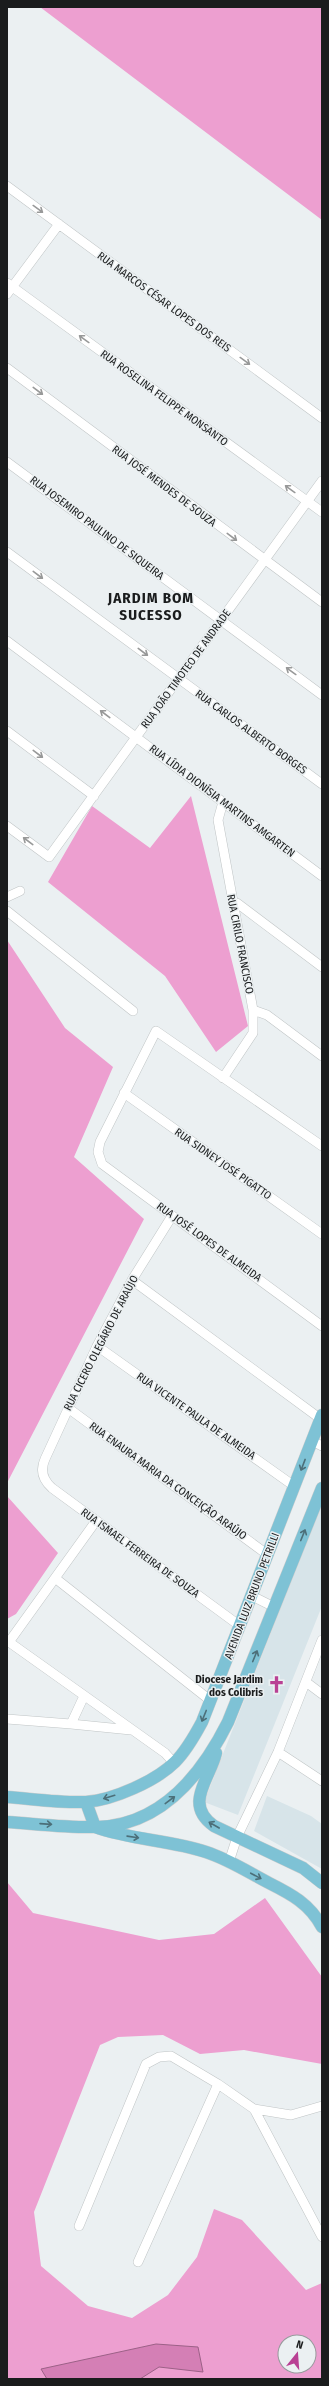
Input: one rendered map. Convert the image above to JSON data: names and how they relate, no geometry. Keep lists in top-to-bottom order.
{
  "streets": {
    "main road": ["AVENIDA LUIZ BRUNO PETRILLI"],
    "street": [
      "RUA MARCOS CÉSAR LOPES DOS REIS",
      "RUA ROSELINA FELIPPE MONSANTO",
      "RUA JOSÉ MENDES DE SOUZA",
      "RUA JOSEMIRO PAULINO DE SIQUEIRA",
      "RUA JOÃO TIMOTEO DE ANDRADE",
      "RUA CARLOS ALBERTO BORGES",
      "RUA LÍDIA DIONÍSIA MARTINS AMGARTEN",
      "RUA CIRILO FRANCISCO",
      "RUA SIDNEY JOSÉ PIGATTO",
      "RUA JOSÉ LOPES DE ALMEIDA",
      "RUA CICERO OLEGÁRIO DE ARAÚJO",
      "RUA VICENTE PAULA DE ALMEIDA",
      "RUA ENAURA MARIA DA CONCEIÇÃO ARAÚJO",
      "RUA ISMAEL FERREIRA DE SOUZA"
    ]
  },
  "crossings": [
    ["RUA ROSELINA FELIPPE MONSANTO", "RUA JOÃO TIMOTEO DE ANDRADE"],
    ["RUA JOSÉ MENDES DE SOUZA", "RUA JOÃO TIMOTEO DE ANDRADE"],
    ["RUA JOSEMIRO PAULINO DE SIQUEIRA", "RUA JOÃO TIMOTEO DE ANDRADE"],
    ["RUA JOÃO TIMOTEO DE ANDRADE", "RUA CARLOS ALBERTO BORGES"],
    ["RUA JOÃO TIMOTEO DE ANDRADE", "RUA LÍDIA DIONÍSIA MARTINS AMGARTEN"],
    ["RUA LÍDIA DIONÍSIA MARTINS AMGARTEN", "RUA CIRILO FRANCISCO"],
    ["RUA SIDNEY JOSÉ PIGATTO", "RUA JOSÉ LOPES DE ALMEIDA"],
    ["RUA JOSÉ LOPES DE ALMEIDA", "RUA CICERO OLEGÁRIO DE ARAÚJO"],
    ["RUA CICERO OLEGÁRIO DE ARAÚJO", "RUA VICENTE PAULA DE ALMEIDA"],
    ["RUA CICERO OLEGÁRIO DE ARAÚJO", "RUA ENAURA MARIA DA CONCEIÇÃO ARAÚJO"],
    ["RUA CICERO OLEGÁRIO DE ARAÚJO", "RUA ISMAEL FERREIRA DE SOUZA"],
    ["RUA VICENTE PAULA DE ALMEIDA", "AVENIDA LUIZ BRUNO PETRILLI"],
    ["RUA ENAURA MARIA DA CONCEIÇÃO ARAÚJO", "AVENIDA LUIZ BRUNO PETRILLI"],
    ["RUA ISMAEL FERREIRA DE SOUZA", "AVENIDA LUIZ BRUNO PETRILLI"]
  ],
  "one_way": [
    "RUA MARCOS CÉSAR LOPES DOS REIS",
    "RUA ROSELINA FELIPPE MONSANTO",
    "RUA JOSÉ MENDES DE SOUZA",
    "RUA CARLOS ALBERTO BORGES"
  ],
  "districts": ["JARDIM BOM SUCESSO"],
  "places": {
    "church": ["Diocese Jardim dos Colibris"]
  },
  "north": "top"
}
